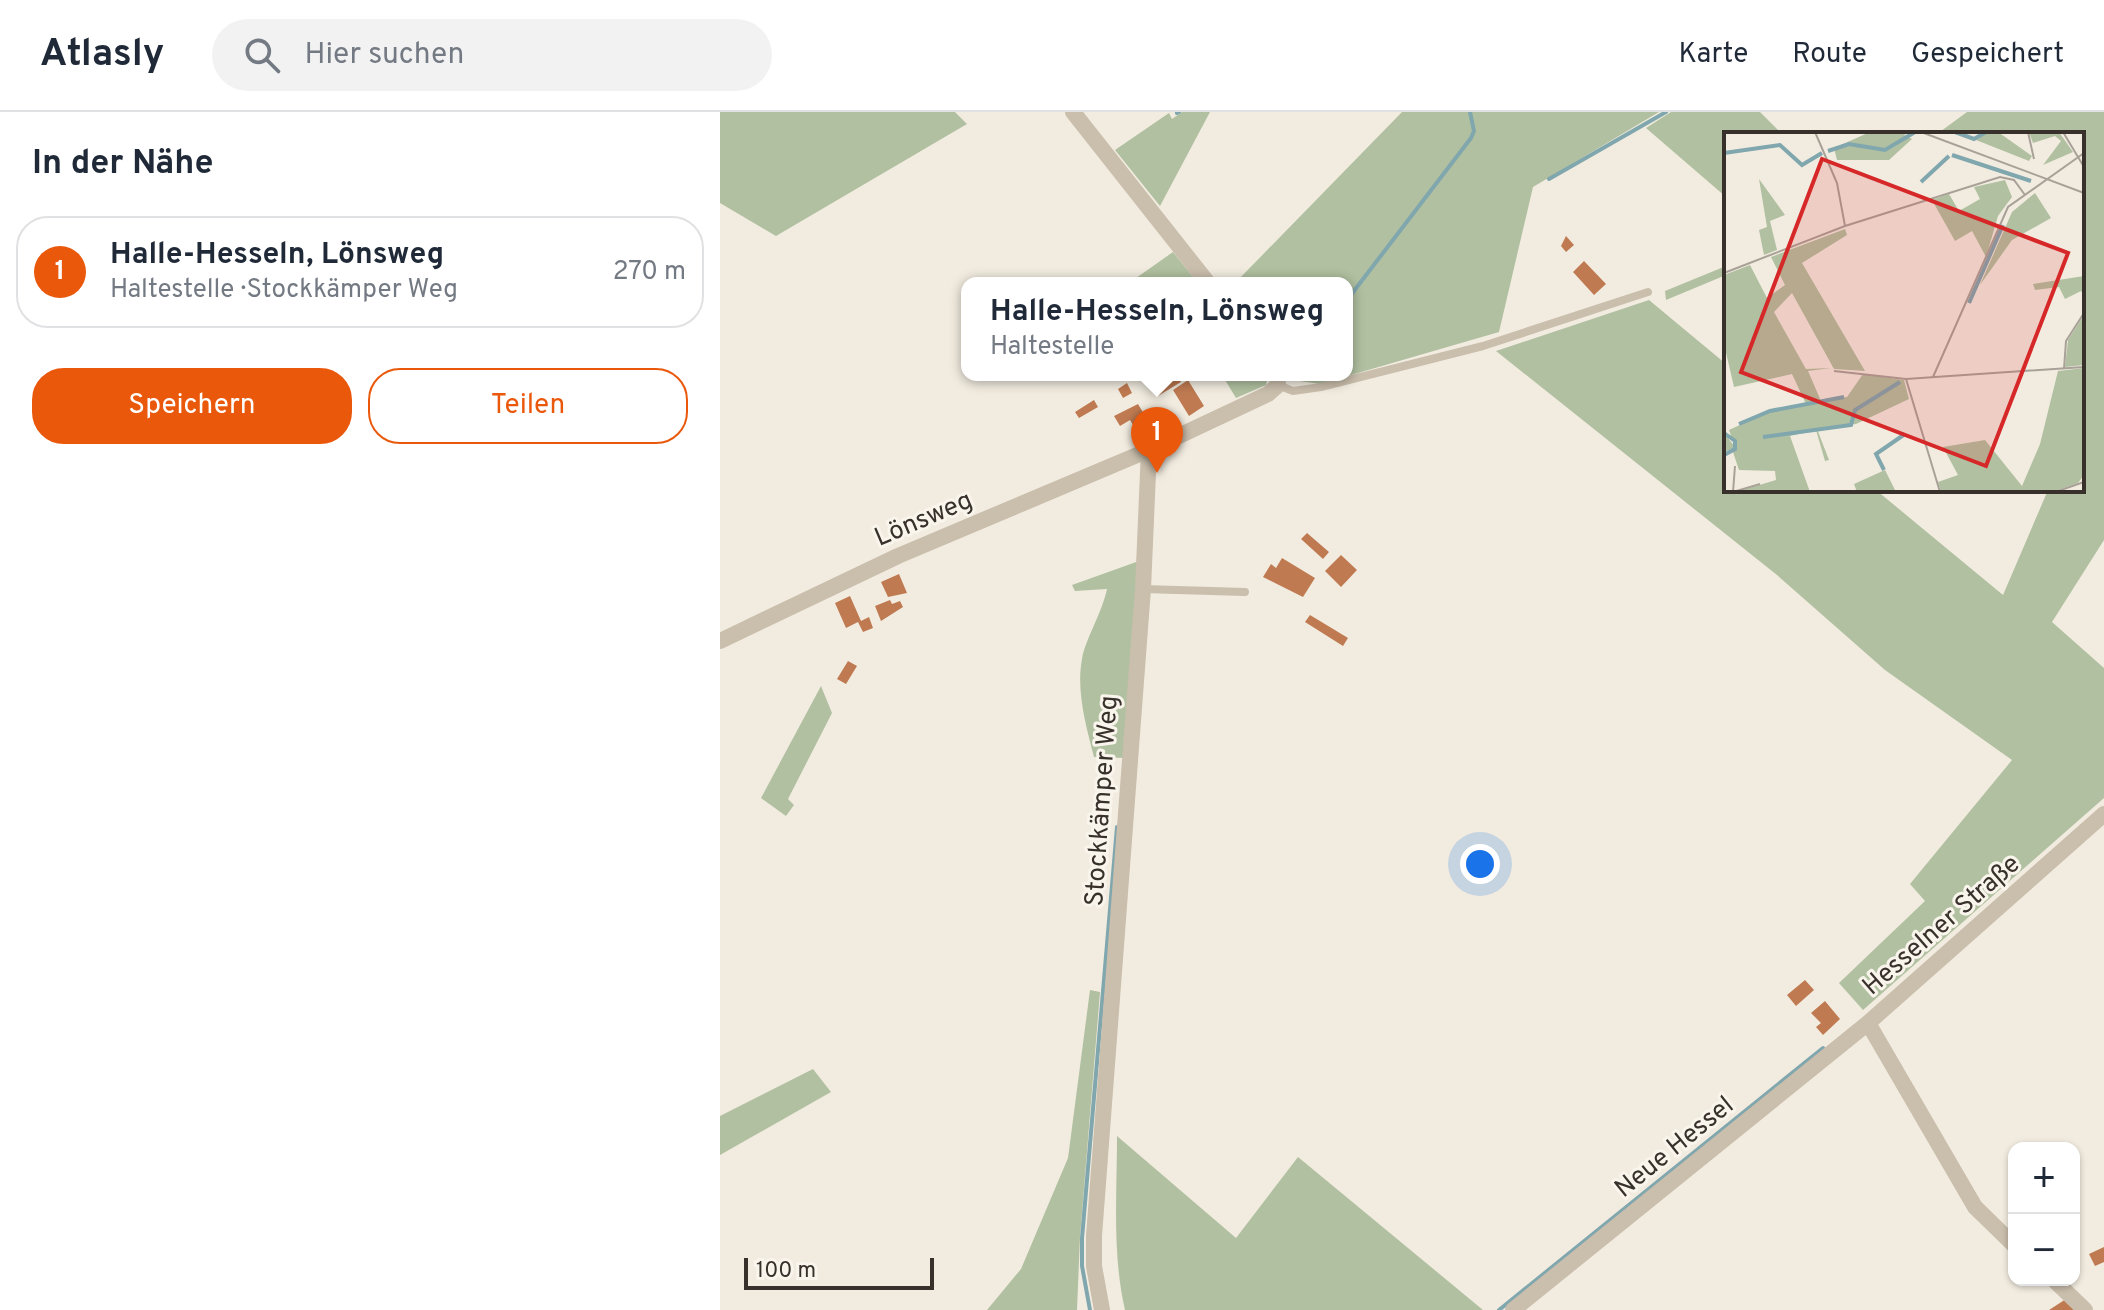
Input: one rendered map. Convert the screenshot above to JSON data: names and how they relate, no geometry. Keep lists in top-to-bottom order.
{
  "streets": {
    "street": [
      "Lönsweg",
      "Stockkämper Weg",
      "Hesselner Straße",
      "Neue Hessel"
    ]
  },
  "crossings": [
    ["Lönsweg", "Stockkämper Weg"],
    ["Hesselner Straße", "Neue Hessel"]
  ],
  "scale_bar": "100 m",
  "page": {
    "header": "Atlasly",
    "search": "Hier suchen",
    "nav": ["Karte", "Route", "Gespeichert"],
    "heading": "In der Nähe",
    "list": [
      {
        "mark": "1",
        "name": "Halle-Hesseln, Lönsweg",
        "note": "Haltestelle · Stockkämper Weg",
        "value": "270 m"
      }
    ],
    "popup": ["Halle-Hesseln, Lönsweg", "Haltestelle"],
    "buttons": ["Speichern", "Teilen"],
    "pins": "1",
    "map_buttons": ["+", "−"],
    "scale": "100 m"
  }
}
